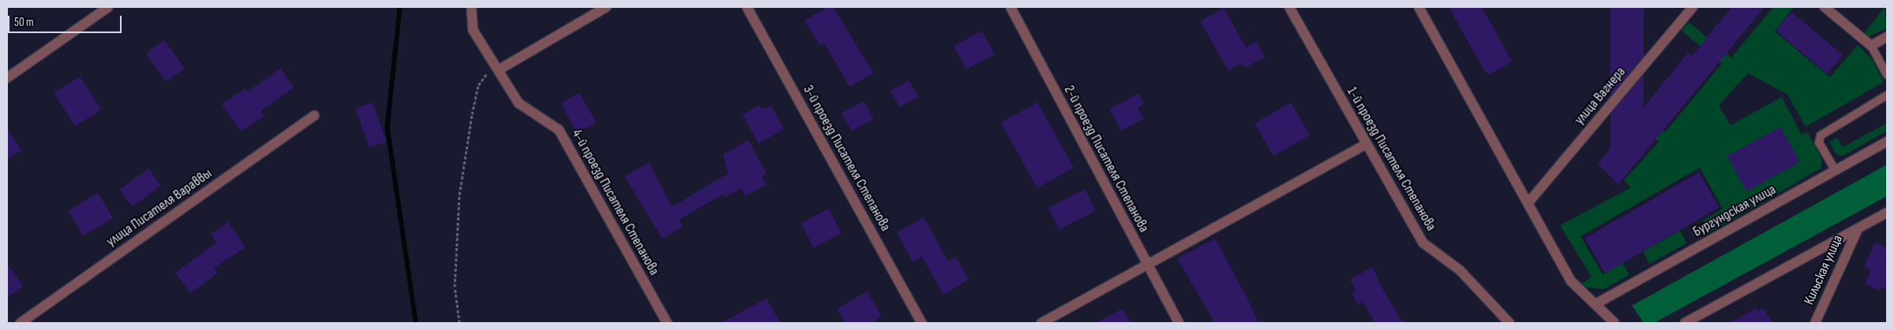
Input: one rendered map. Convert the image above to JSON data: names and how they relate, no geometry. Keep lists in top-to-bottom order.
{
  "streets": {
    "street": [
      "улица Вагнера",
      "3-й проезд Писателя Степанова",
      "2-й проезд Писателя Степанова",
      "1-й проезд Писателя Степанова",
      "4-й проезд Писателя Степанова",
      "улица Писателя Вараввы",
      "Бургундская улица",
      "Кильская улица"
    ]
  },
  "scale_bar": "50 m"
}
